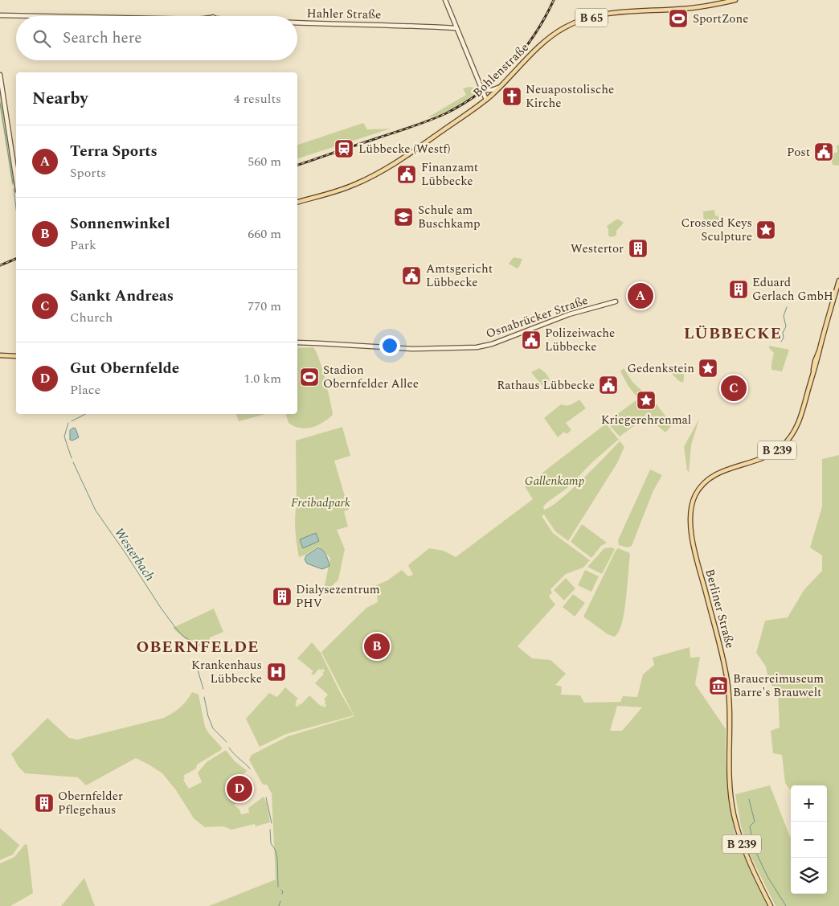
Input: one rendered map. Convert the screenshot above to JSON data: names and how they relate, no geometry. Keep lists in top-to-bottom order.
{
  "streets": {
    "main road": [
      "B 65",
      "Bohlenstraße",
      "B 239",
      "Berliner Straße"
    ],
    "street": ["Hahler Straße", "Osnabrücker Straße"]
  },
  "districts": ["LÜBBECKE", "OBERNFELDE"],
  "water": ["Westerbach"],
  "parks": ["Gallenkamp", "Freibadpark"],
  "places": {
    "sports": ["SportZone", "Stadion Obernfelder Allee"],
    "church": ["Neuapostolische Kirche"],
    "station": ["Lübbecke (Westf)"],
    "public building": [
      "Post",
      "Finanzamt Lübbecke",
      "Amtsgericht Lübbecke",
      "Polizeiwache Lübbecke",
      "Rathaus Lübbecke"
    ],
    "school or university": ["Schule am Buschkamp"],
    "place": ["Crossed Keys Sculpture", "Gedenkstein", "Kriegerehrenmal"],
    "building": [
      "Westertor",
      "Eduard Gerlach GmbH",
      "Dialysezentrum PHV",
      "Obernfelder Pflegehaus"
    ],
    "hospital": ["Krankenhaus Lübbecke"],
    "museum": ["Brauereimuseum Barre's Brauwelt"]
  },
  "page": {
    "search": "Search here",
    "heading": ["Nearby", "4 results"],
    "list": [
      {
        "mark": "A",
        "name": "Terra Sports",
        "note": "Sports",
        "value": "560 m"
      },
      {
        "mark": "B",
        "name": "Sonnenwinkel",
        "note": "Park",
        "value": "660 m"
      },
      {
        "mark": "C",
        "name": "Sankt Andreas",
        "note": "Church",
        "value": "770 m"
      },
      {
        "mark": "D",
        "name": "Gut Obernfelde",
        "note": "Place",
        "value": "1.0 km"
      }
    ],
    "pins": [
      "A",
      "C",
      "B",
      "D"
    ],
    "map_buttons": ["+", "−"]
  }
}
